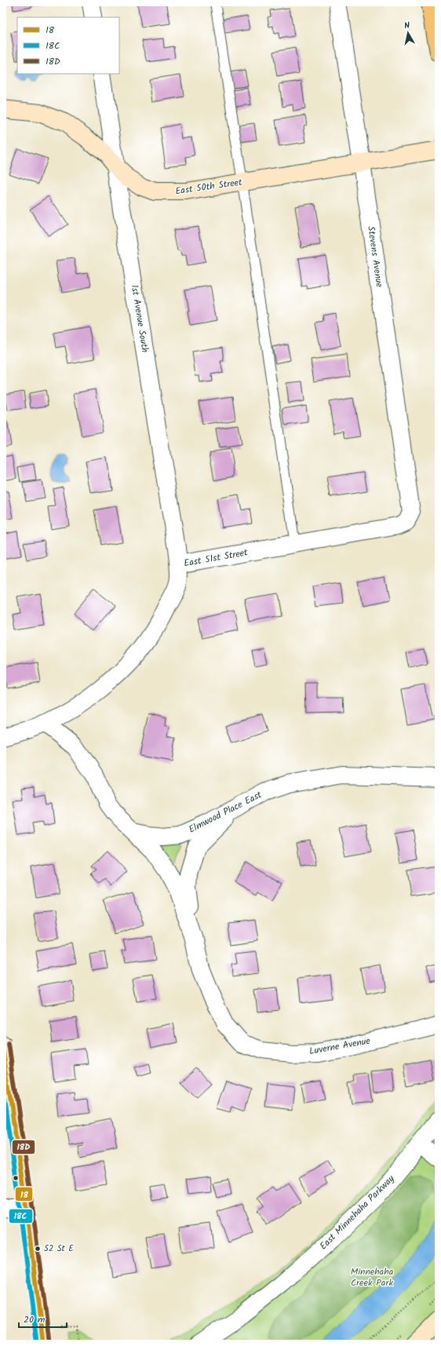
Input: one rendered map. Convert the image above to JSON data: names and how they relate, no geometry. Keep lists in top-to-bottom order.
{
  "streets": {
    "street": [
      "East 50th Street",
      "Stevens Avenue",
      "1st Avenue South",
      "East 51st Street",
      "Elmwood Place East",
      "Luverne Avenue",
      "East Minnehaha Parkway"
    ]
  },
  "crossings": [
    ["East 50th Street", "Stevens Avenue"],
    ["East 50th Street", "1st Avenue South"],
    ["Stevens Avenue", "East 51st Street"],
    ["1st Avenue South", "East 51st Street"],
    ["Elmwood Place East", "Luverne Avenue"]
  ],
  "parks": ["Minnehaha Creek Park"],
  "places": ["52 St E"],
  "lines": ["transit line 18D", "transit line 18", "transit line 18C"],
  "legend": ["18", "18C", "18D"],
  "scale_bar": "20 m",
  "north": "top"
}
